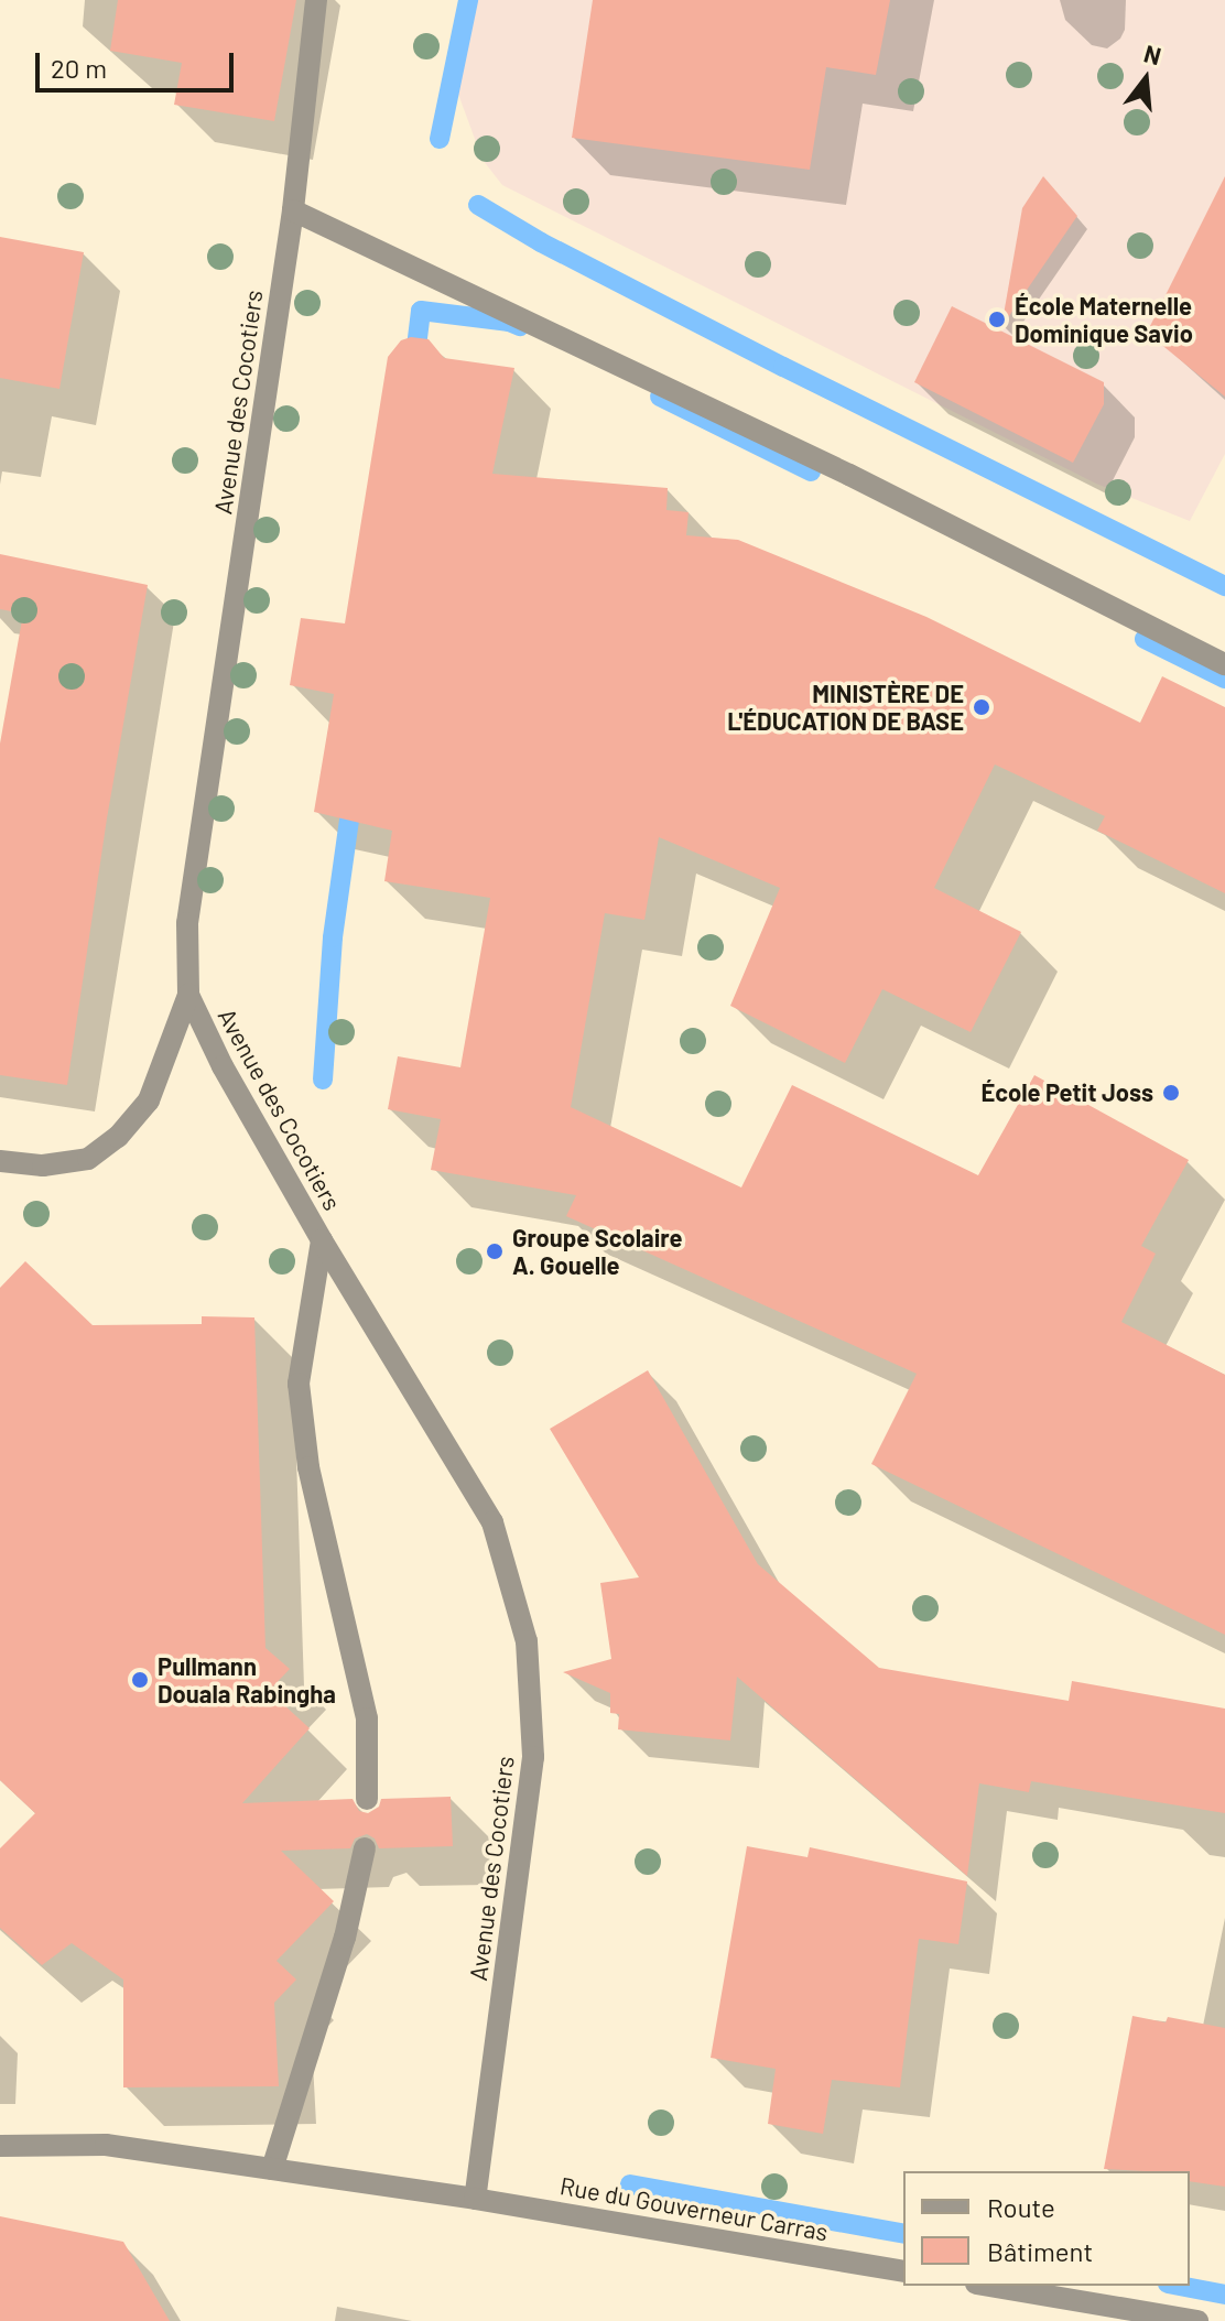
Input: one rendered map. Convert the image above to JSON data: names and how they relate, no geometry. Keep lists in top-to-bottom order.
{
  "streets": {
    "street": ["Avenue des Cocotiers", "Rue du Gouverneur Carras"]
  },
  "crossings": [
    ["Avenue des Cocotiers", "Rue du Gouverneur Carras"]
  ],
  "places": [
    "École Maternelle Dominique Savio",
    "MINISTÈRE DE L'ÉDUCATION DE BASE",
    "École Petit Joss",
    "Groupe Scolaire A. Gouelle",
    "Pullmann Douala Rabingha"
  ],
  "legend": ["Route", "Bâtiment"],
  "scale_bar": "20 m",
  "north": "top"
}
